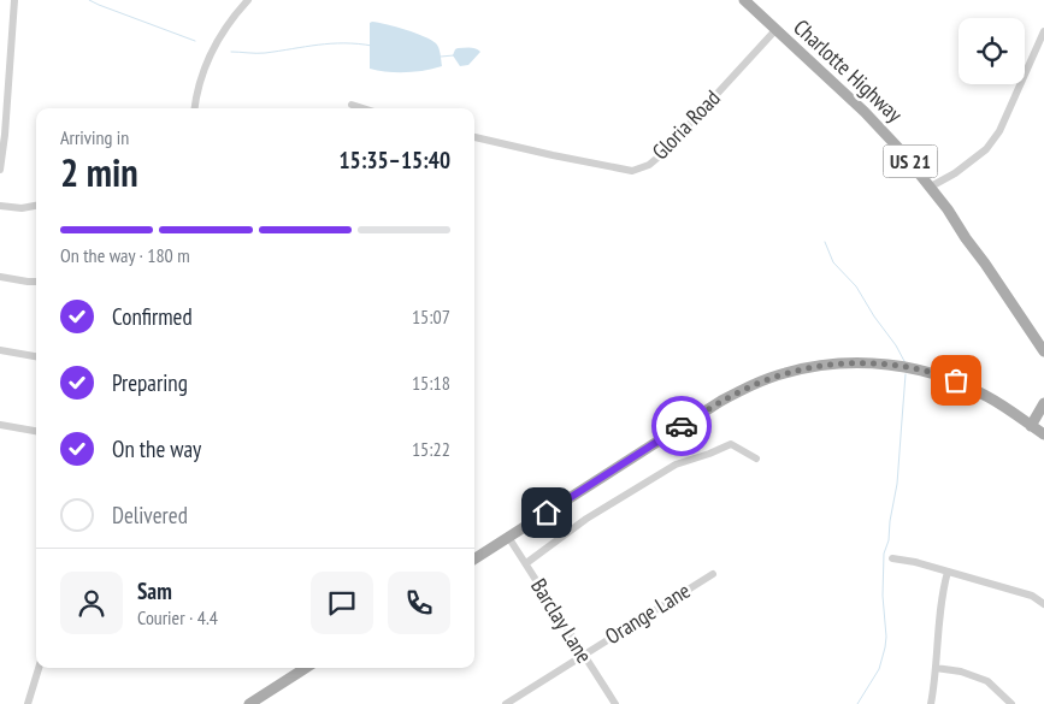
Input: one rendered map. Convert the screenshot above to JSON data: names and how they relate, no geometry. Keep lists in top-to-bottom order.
{
  "streets": {
    "main road": ["Charlotte Highway", "US 21"],
    "street": ["Gloria Road", "Orange Lane", "Barclay Lane"]
  },
  "crossings": [
    ["Charlotte Highway", "Gloria Road"],
    ["Orange Lane", "Barclay Lane"]
  ],
  "page": {
    "heading": ["2 min", "Arriving in", "15:35–15:40"],
    "panel": ["Sam", "Courier · 4.4"],
    "bar": "On the way · 180 m",
    "list": [
      ["Confirmed", "15:07"],
      ["Preparing", "15:18"],
      ["On the way", "15:22"],
      "Delivered"
    ]
  }
}
